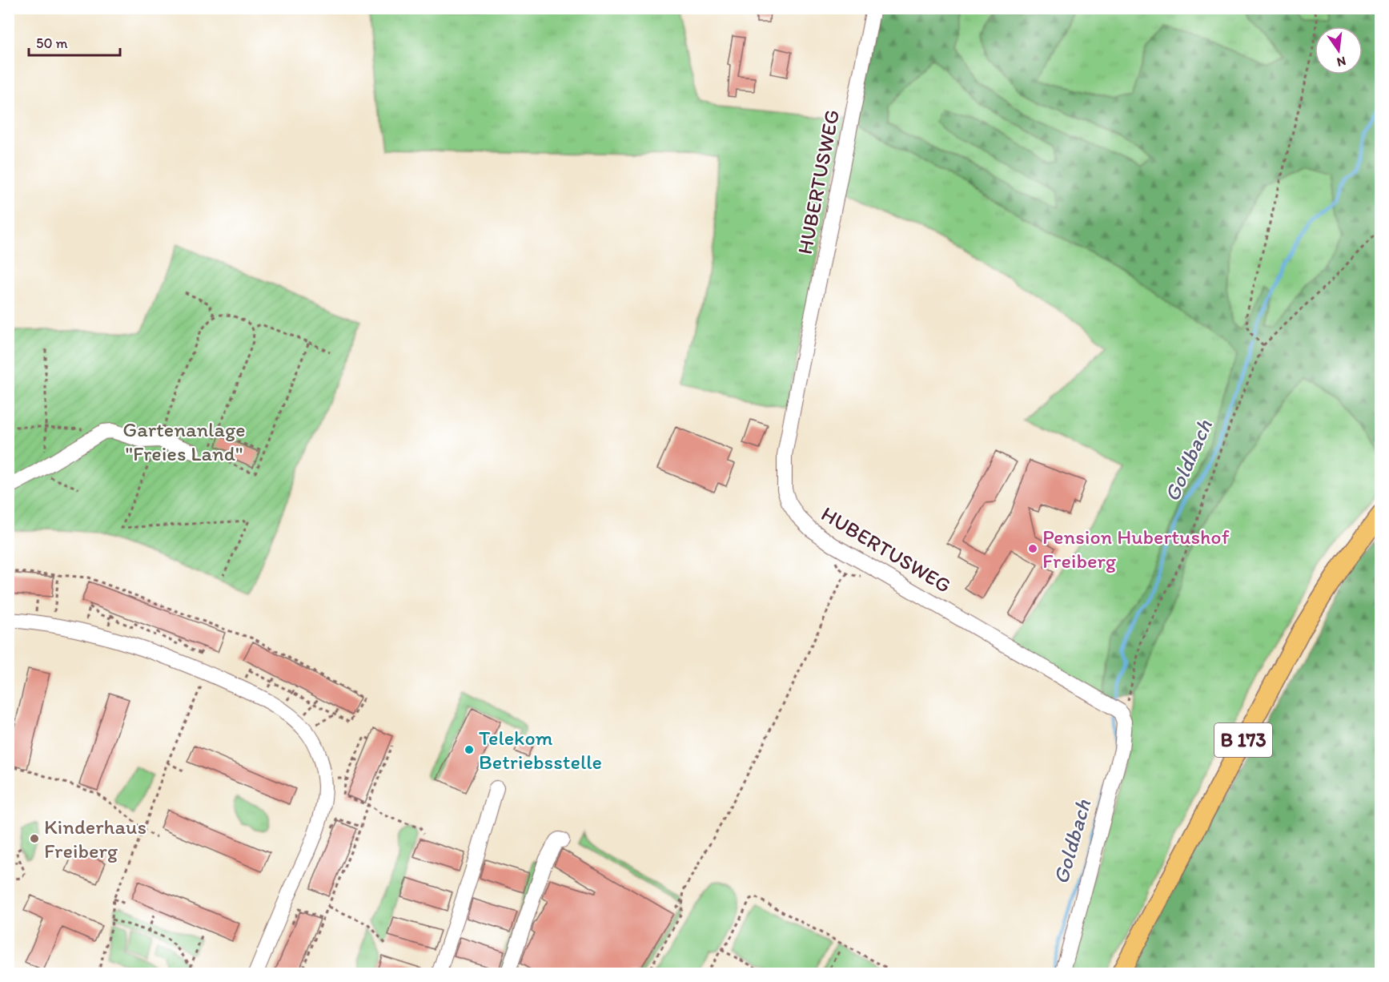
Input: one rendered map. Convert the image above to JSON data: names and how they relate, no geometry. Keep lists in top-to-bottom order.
{
  "streets": {
    "main road": ["B 173"],
    "street": ["HUBERTUSWEG"]
  },
  "water": ["Goldbach"],
  "parks": ["Gartenanlage \"Freies Land\""],
  "places": ["Pension Hubertushof Freiberg", "Telekom Betriebsstelle", "Kinderhaus Freiberg"],
  "scale_bar": "50 m",
  "north": "bottom"
}
